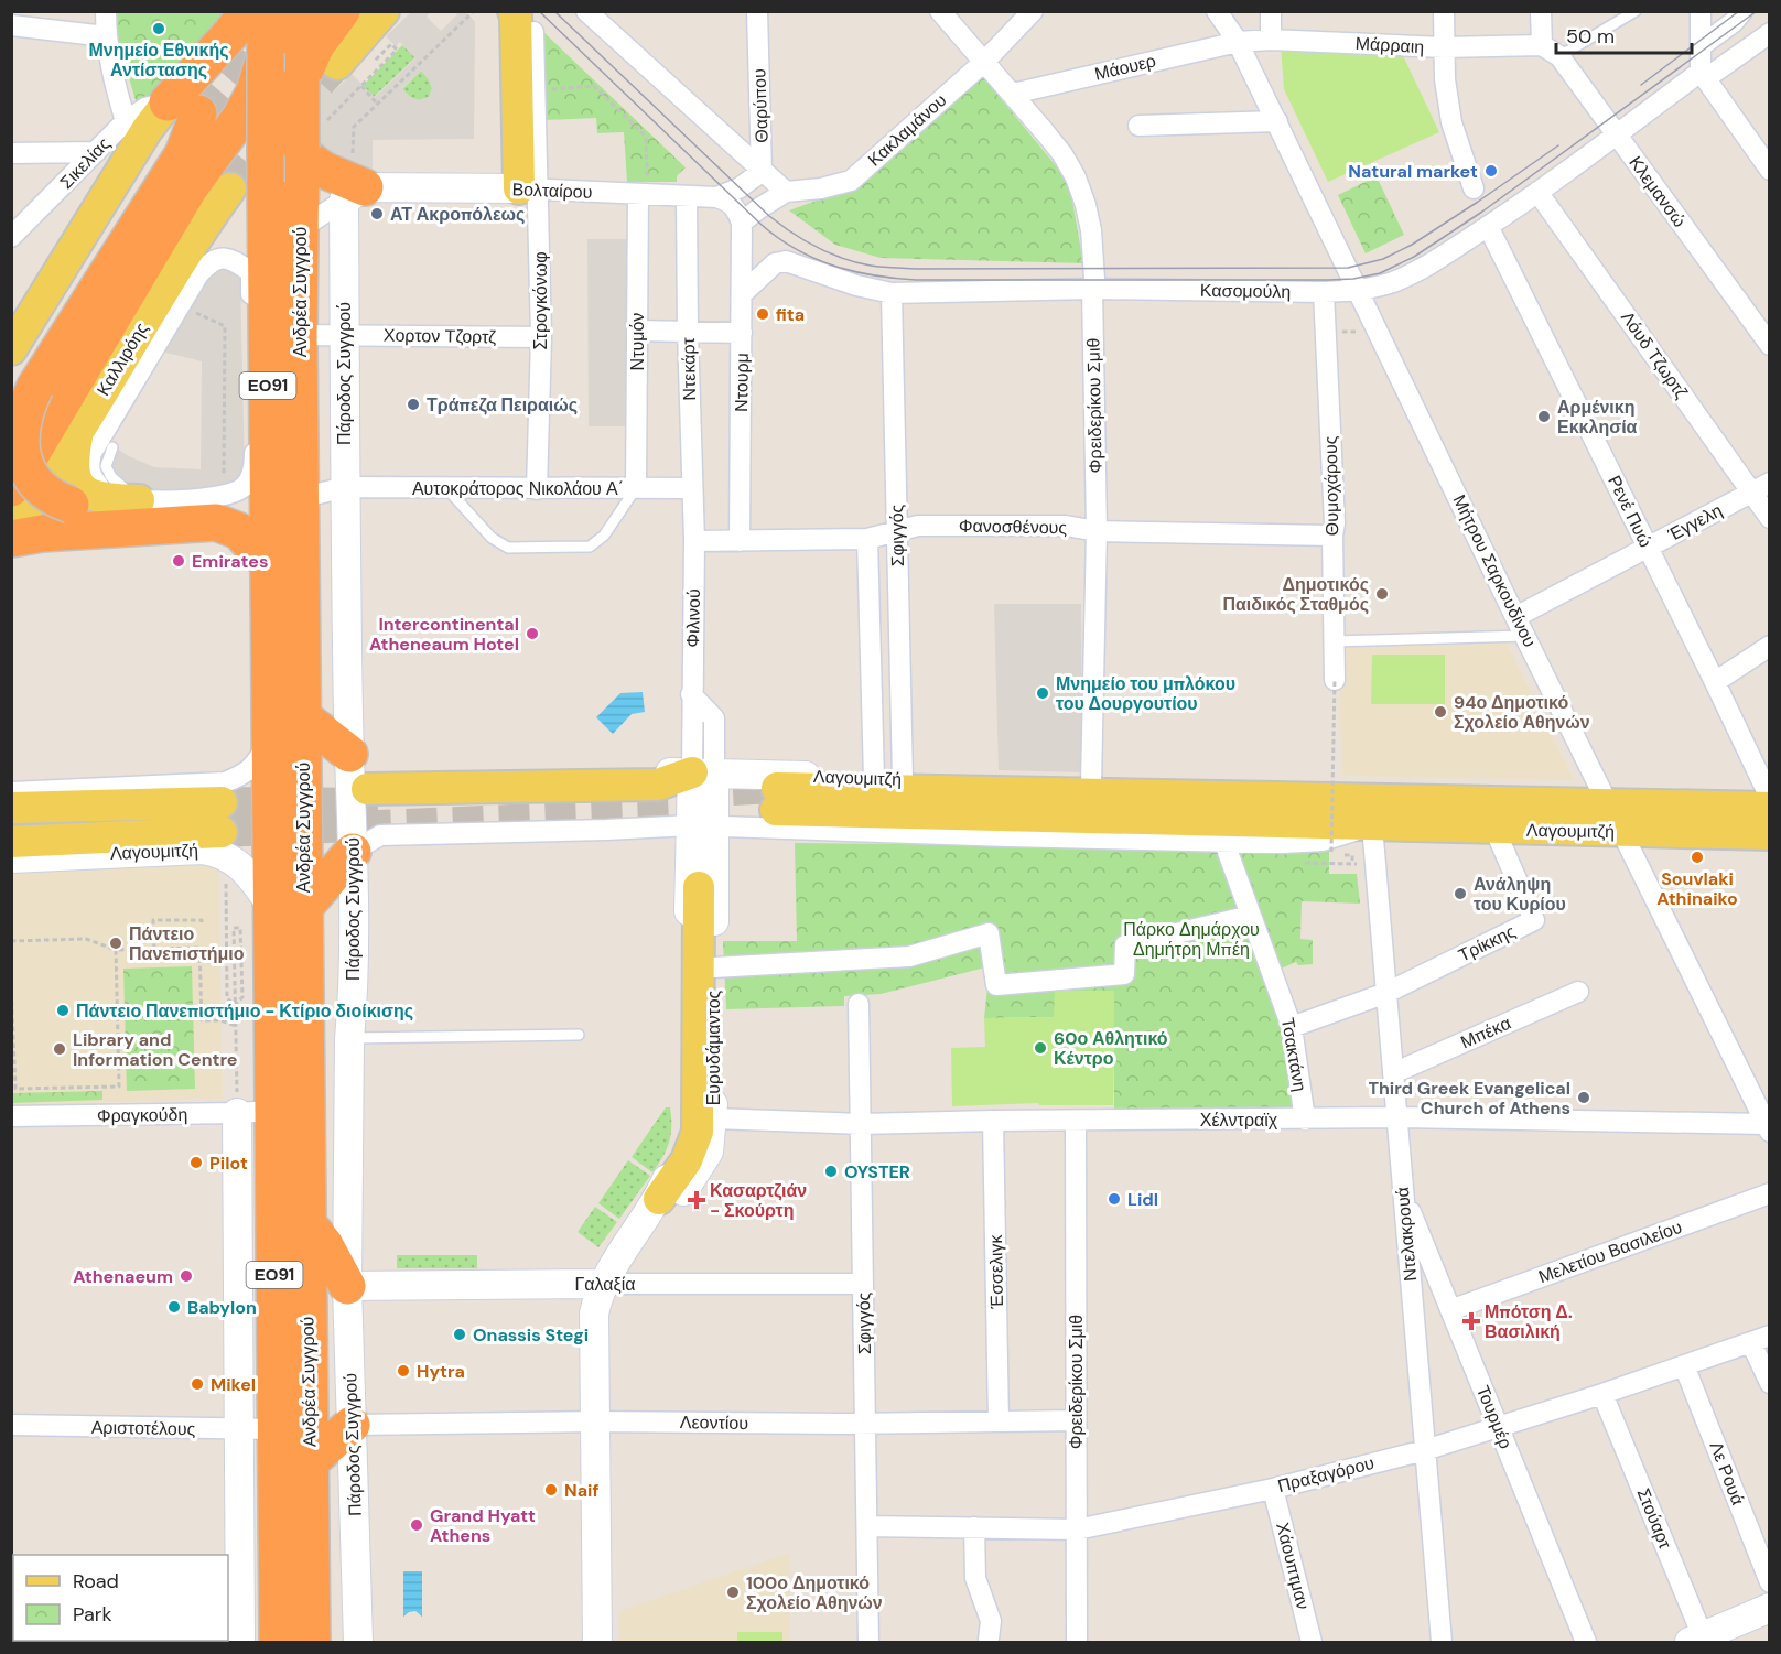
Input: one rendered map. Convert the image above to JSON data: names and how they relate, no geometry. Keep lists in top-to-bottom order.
{
  "streets": {
    "highway": ["Ανδρέα Συγγρού", "ΕΟ91"],
    "main road": ["Καλλιρόης", "Λαγουμιτζή"],
    "street": [
      "Μάρραιη",
      "Μάουερ",
      "Θαρύπου",
      "Κακλαμάνου",
      "Σικελίας",
      "Βολταίρου",
      "Κλεμανσώ",
      "Κασομούλη",
      "Στρογκόνωφ",
      "Χορτον Τζορτζ",
      "Ντυμόν",
      "Λόυδ Τζωρτζ",
      "Ντεκάρτ",
      "Πάροδος Συγγρού",
      "Ντουρμ",
      "Φρειδερίκου Σμιθ",
      "Θυμοχάρους",
      "Αυτοκράτορος Νικολάου Α΄",
      "Ρενέ Πυώ",
      "Έγγελη",
      "Φανοσθένους",
      "Σφιγγός",
      "Μήτρου Σαρκουδίνου",
      "Φιλινού",
      "Τρίκκης",
      "Μπέκα",
      "Ευρυδάμαντος",
      "Τσακτάνη",
      "Φραγκούδη",
      "Χέλντραϊχ",
      "Ντελακρουά",
      "Μελετίου Βασιλείου",
      "Έσσελιγκ",
      "Γαλαξία",
      "Τουρμέρ",
      "Λεοντίου",
      "Αριστοτέλους",
      "Λε Ρουά",
      "Πραξαγόρου",
      "Στούαρτ",
      "Χάουπτμαν"
    ]
  },
  "crossings": [
    ["Μάρραιη", "Μάουερ"],
    ["Μάρραιη", "Κλεμανσώ"],
    ["Μάρραιη", "Μήτρου Σαρκουδίνου"],
    ["Μάουερ", "Φρειδερίκου Σμιθ"],
    ["Μάουερ", "Μήτρου Σαρκουδίνου"],
    ["Θαρύπου", "Βολταίρου"],
    ["Κακλαμάνου", "Ντουρμ"],
    ["Κακλαμάνου", "Φρειδερίκου Σμιθ"],
    ["Βολταίρου", "Στρογκόνωφ"],
    ["Βολταίρου", "Ντυμόν"],
    ["Βολταίρου", "Ντεκάρτ"],
    ["Βολταίρου", "Πάροδος Συγγρού"],
    ["Κλεμανσώ", "Κασομούλη"],
    ["Κασομούλη", "Λόυδ Τζωρτζ"],
    ["Κασομούλη", "Ντουρμ"],
    ["Κασομούλη", "Φρειδερίκου Σμιθ"],
    ["Κασομούλη", "Θυμοχάρους"],
    ["Κασομούλη", "Ρενέ Πυώ"],
    ["Κασομούλη", "Σφιγγός"],
    ["Κασομούλη", "Μήτρου Σαρκουδίνου"],
    ["Ανδρέα Συγγρού", "Χορτον Τζορτζ"],
    ["Ανδρέα Συγγρού", "Αυτοκράτορος Νικολάου Α΄"],
    ["Ανδρέα Συγγρού", "Λαγουμιτζή"],
    ["Ανδρέα Συγγρού", "Φραγκούδη"],
    ["Ανδρέα Συγγρού", "Αριστοτέλους"],
    ["Στρογκόνωφ", "Χορτον Τζορτζ"],
    ["Στρογκόνωφ", "Αυτοκράτορος Νικολάου Α΄"],
    ["Χορτον Τζορτζ", "Πάροδος Συγγρού"],
    ["Ντυμόν", "Αυτοκράτορος Νικολάου Α΄"],
    ["Λόυδ Τζωρτζ", "Έγγελη"],
    ["Ντεκάρτ", "Αυτοκράτορος Νικολάου Α΄"],
    ["Ντεκάρτ", "Φανοσθένους"],
    ["Ντεκάρτ", "Φιλινού"],
    ["Πάροδος Συγγρού", "Αυτοκράτορος Νικολάου Α΄"],
    ["Πάροδος Συγγρού", "Λαγουμιτζή"],
    ["Πάροδος Συγγρού", "Γαλαξία"],
    ["Πάροδος Συγγρού", "Λεοντίου"],
    ["Ντουρμ", "Φανοσθένους"],
    ["Φρειδερίκου Σμιθ", "Φανοσθένους"],
    ["Φρειδερίκου Σμιθ", "Λαγουμιτζή"],
    ["Φρειδερίκου Σμιθ", "Χέλντραϊχ"],
    ["Φρειδερίκου Σμιθ", "Λεοντίου"],
    ["Φρειδερίκου Σμιθ", "Πραξαγόρου"],
    ["Θυμοχάρους", "Φανοσθένους"],
    ["Ρενέ Πυώ", "Έγγελη"],
    ["Έγγελη", "Μήτρου Σαρκουδίνου"],
    ["Φανοσθένους", "Σφιγγός"],
    ["Φανοσθένους", "Φιλινού"],
    ["Σφιγγός", "Λαγουμιτζή"],
    ["Σφιγγός", "Χέλντραϊχ"],
    ["Σφιγγός", "Γαλαξία"],
    ["Σφιγγός", "Λεοντίου"],
    ["Σφιγγός", "Πραξαγόρου"],
    ["Μήτρου Σαρκουδίνου", "Λαγουμιτζή"],
    ["Μήτρου Σαρκουδίνου", "Χέλντραϊχ"],
    ["Φιλινού", "Λαγουμιτζή"],
    ["Φιλινού", "Ευρυδάμαντος"],
    ["Λαγουμιτζή", "Τρίκκης"],
    ["Λαγουμιτζή", "Ευρυδάμαντος"],
    ["Λαγουμιτζή", "Τσακτάνη"],
    ["Λαγουμιτζή", "Ντελακρουά"],
    ["Τρίκκης", "Ντελακρουά"],
    ["Μπέκα", "Ντελακρουά"],
    ["Ευρυδάμαντος", "Χέλντραϊχ"],
    ["Ευρυδάμαντος", "Γαλαξία"],
    ["Ευρυδάμαντος", "Λεοντίου"],
    ["Τσακτάνη", "Χέλντραϊχ"],
    ["Χέλντραϊχ", "Ντελακρουά"],
    ["Χέλντραϊχ", "Έσσελιγκ"],
    ["Ντελακρουά", "Τουρμέρ"],
    ["Ντελακρουά", "Πραξαγόρου"],
    ["Μελετίου Βασιλείου", "Τουρμέρ"],
    ["Έσσελιγκ", "Λεοντίου"],
    ["Τουρμέρ", "Πραξαγόρου"],
    ["Λε Ρουά", "Πραξαγόρου"],
    ["Πραξαγόρου", "Στούαρτ"],
    ["Πραξαγόρου", "Χάουπτμαν"]
  ],
  "parks": ["Πάρκο Δημάρχου Δημήτρη Μπέη"],
  "places": {
    "other": [
      "Μνημείο Εθνικής Αντίστασης",
      "Natural market",
      "ΑΤ Ακροπόλεως",
      "fita",
      "Τράπεζα Πειραιώς",
      "Αρμένικη Εκκλησία",
      "Emirates",
      "Δημοτικός Παιδικός Σταθμός",
      "Intercontinental Atheneaum Hotel",
      "Μνημείο του μπλόκου του Δουργουτίου",
      "94ο Δημοτικό Σχολείο Αθηνών",
      "Souvlaki Athinaiko",
      "Ανάληψη του Κυρίου",
      "Πάντειο Πανεπιστήμιο",
      "Πάντειο Πανεπιστήμιο - Κτίριο διοίκισης",
      "60ο Αθλητικό Κέντρο",
      "Library and Information Centre",
      "Third Greek Evangelical Church of Athens",
      "Pilot",
      "OYSTER",
      "Lidl",
      "Athenaeum",
      "Babylon",
      "Onassis Stegi",
      "Hytra",
      "Mikel",
      "Naif",
      "Grand Hyatt Athens",
      "100ο Δημοτικό Σχολείο Αθηνών"
    ],
    "health": ["Κασαρτζιάν - Σκούρτη", "Μπότση Δ. Βασιλική"]
  },
  "legend": ["Road", "Park"],
  "scale_bar": "50 m"
}
